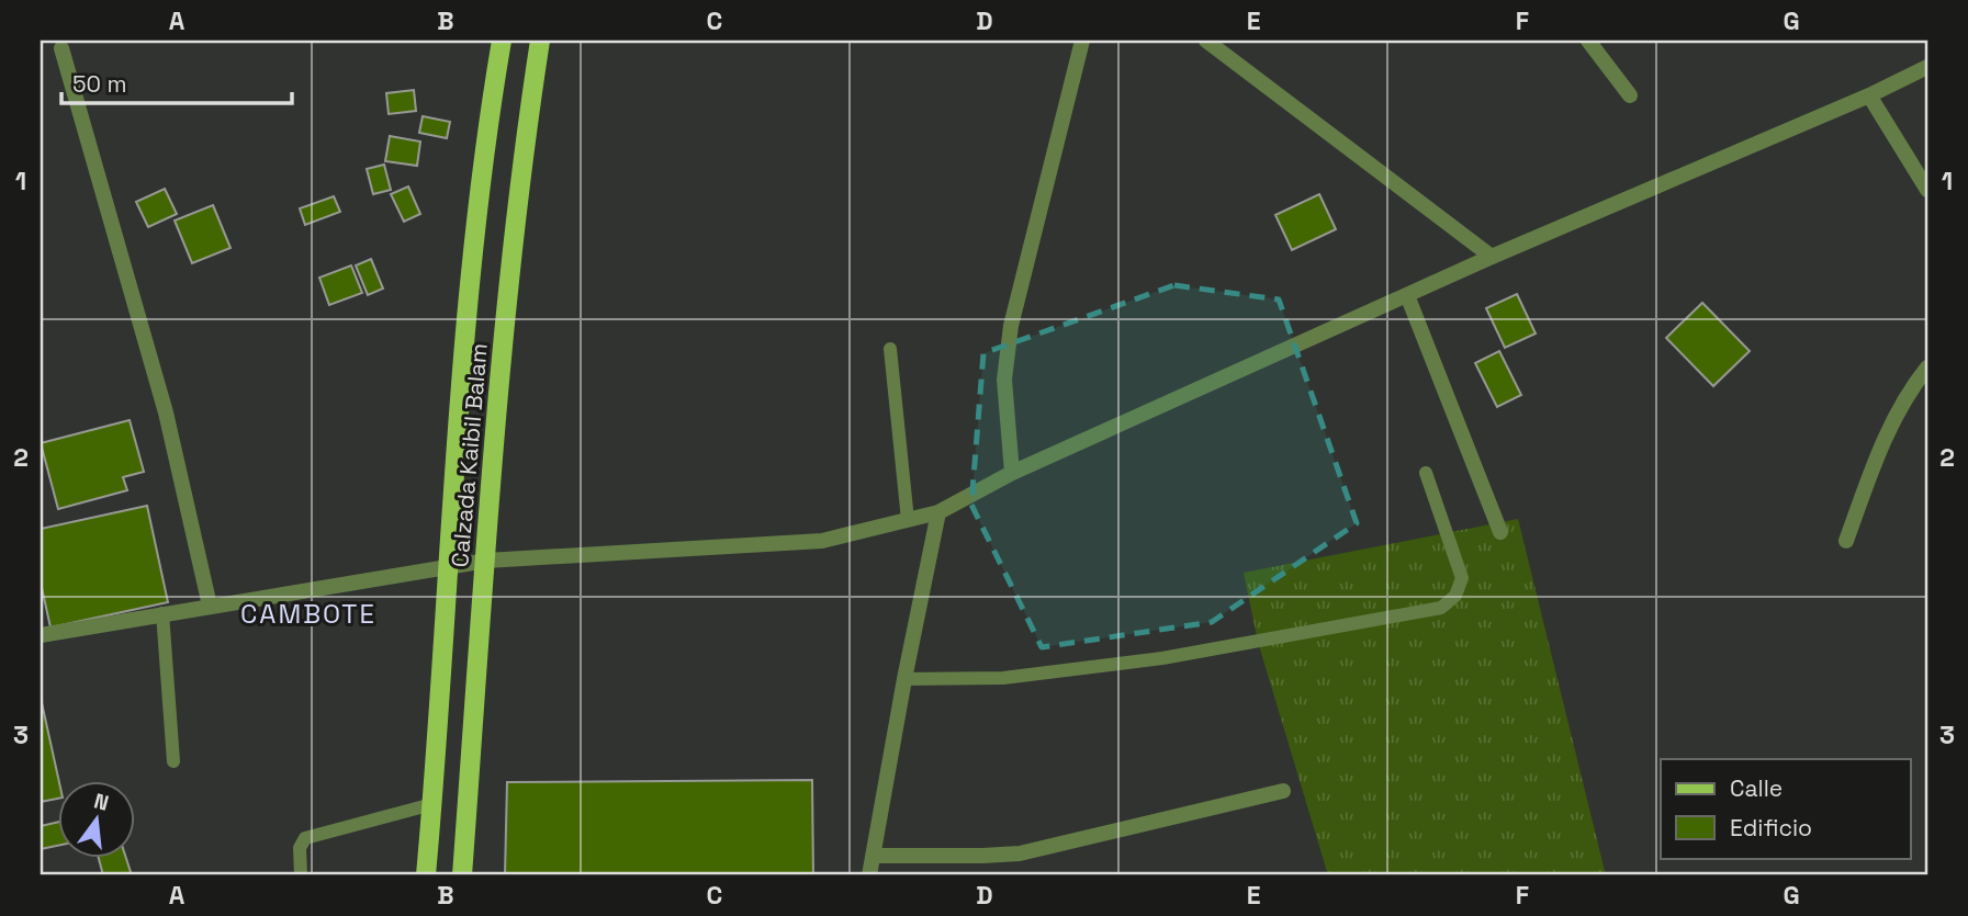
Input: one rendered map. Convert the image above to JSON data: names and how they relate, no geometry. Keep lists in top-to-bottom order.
{
  "streets": {
    "main road": ["Calzada Kaibil Balam"]
  },
  "districts": ["CAMBOTE"],
  "legend": ["Calle", "Edificio"],
  "scale_bar": "50 m",
  "north": "top",
  "grid": {
    "columns": [
      "A",
      "B",
      "C",
      "D",
      "E",
      "F",
      "G"
    ],
    "rows": ["1", "2", "3"]
  }
}
